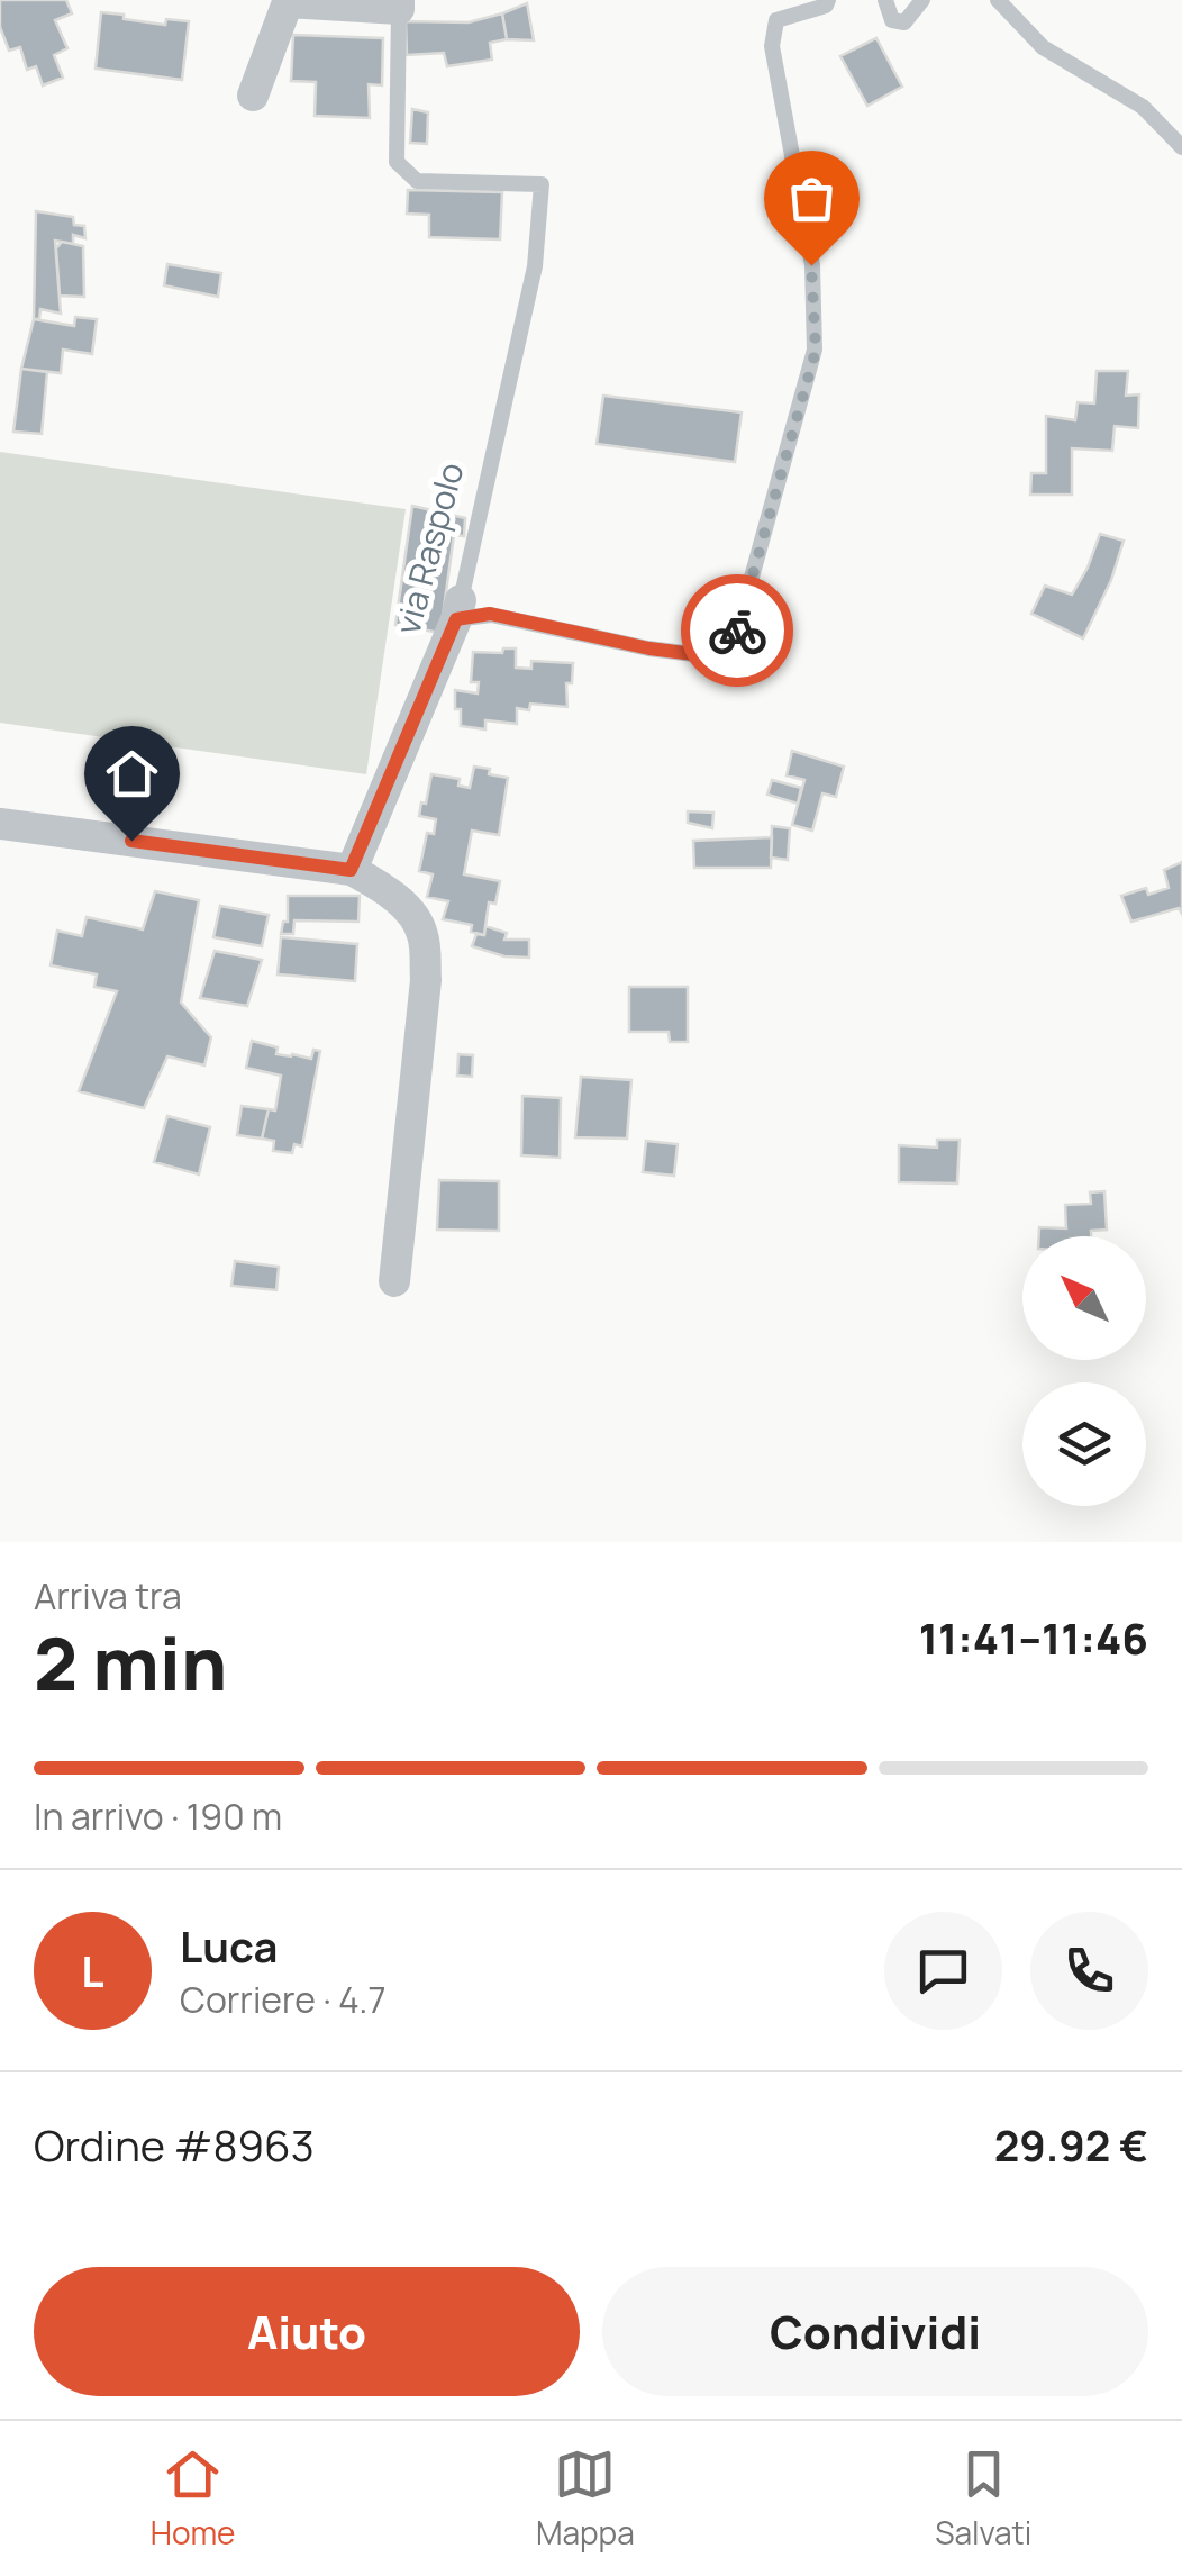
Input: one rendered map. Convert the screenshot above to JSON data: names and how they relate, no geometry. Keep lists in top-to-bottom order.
{
  "streets": {
    "street": ["via Raspolo"]
  },
  "north": "top left",
  "page": {
    "heading": ["2 min", "Arriva tra", "11:41–11:46"],
    "panel": [
      "Luca",
      "Corriere · 4.7",
      "Ordine #8963",
      "29.92 €"
    ],
    "bar": "In arrivo · 190 m",
    "round": "L",
    "buttons": ["Aiuto", "Condividi"],
    "tabs": ["Home", "Mappa", "Salvati"]
  }
}
